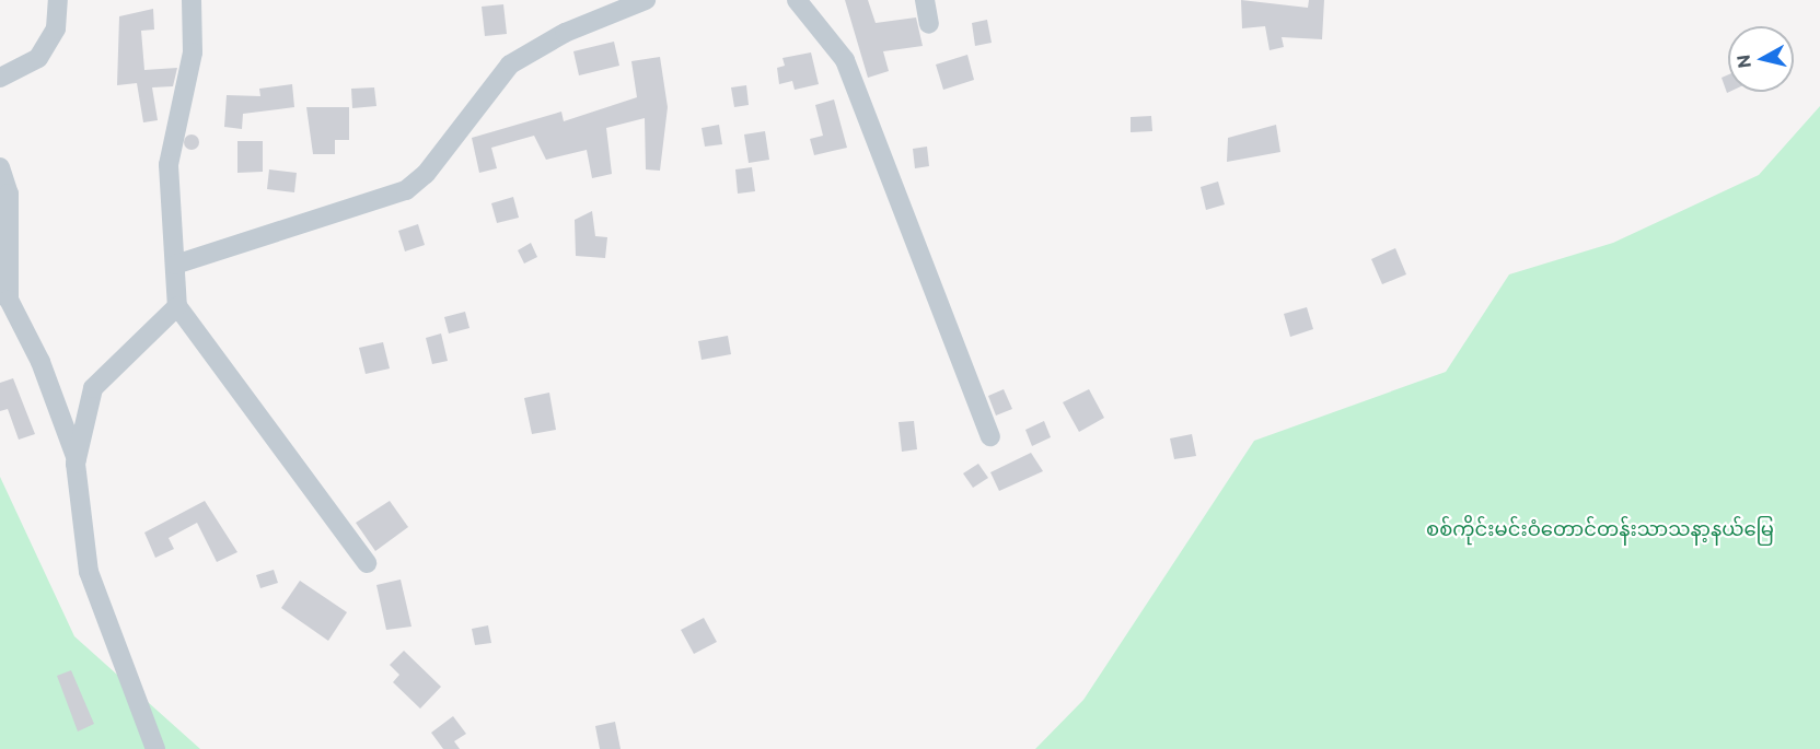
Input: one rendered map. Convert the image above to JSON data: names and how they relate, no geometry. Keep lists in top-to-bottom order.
{
  "parks": ["စစ်ကိုင်းမင်းဝံတောင်တန်းသာသနာ့နယ်မြေ"],
  "north": "left"
}
